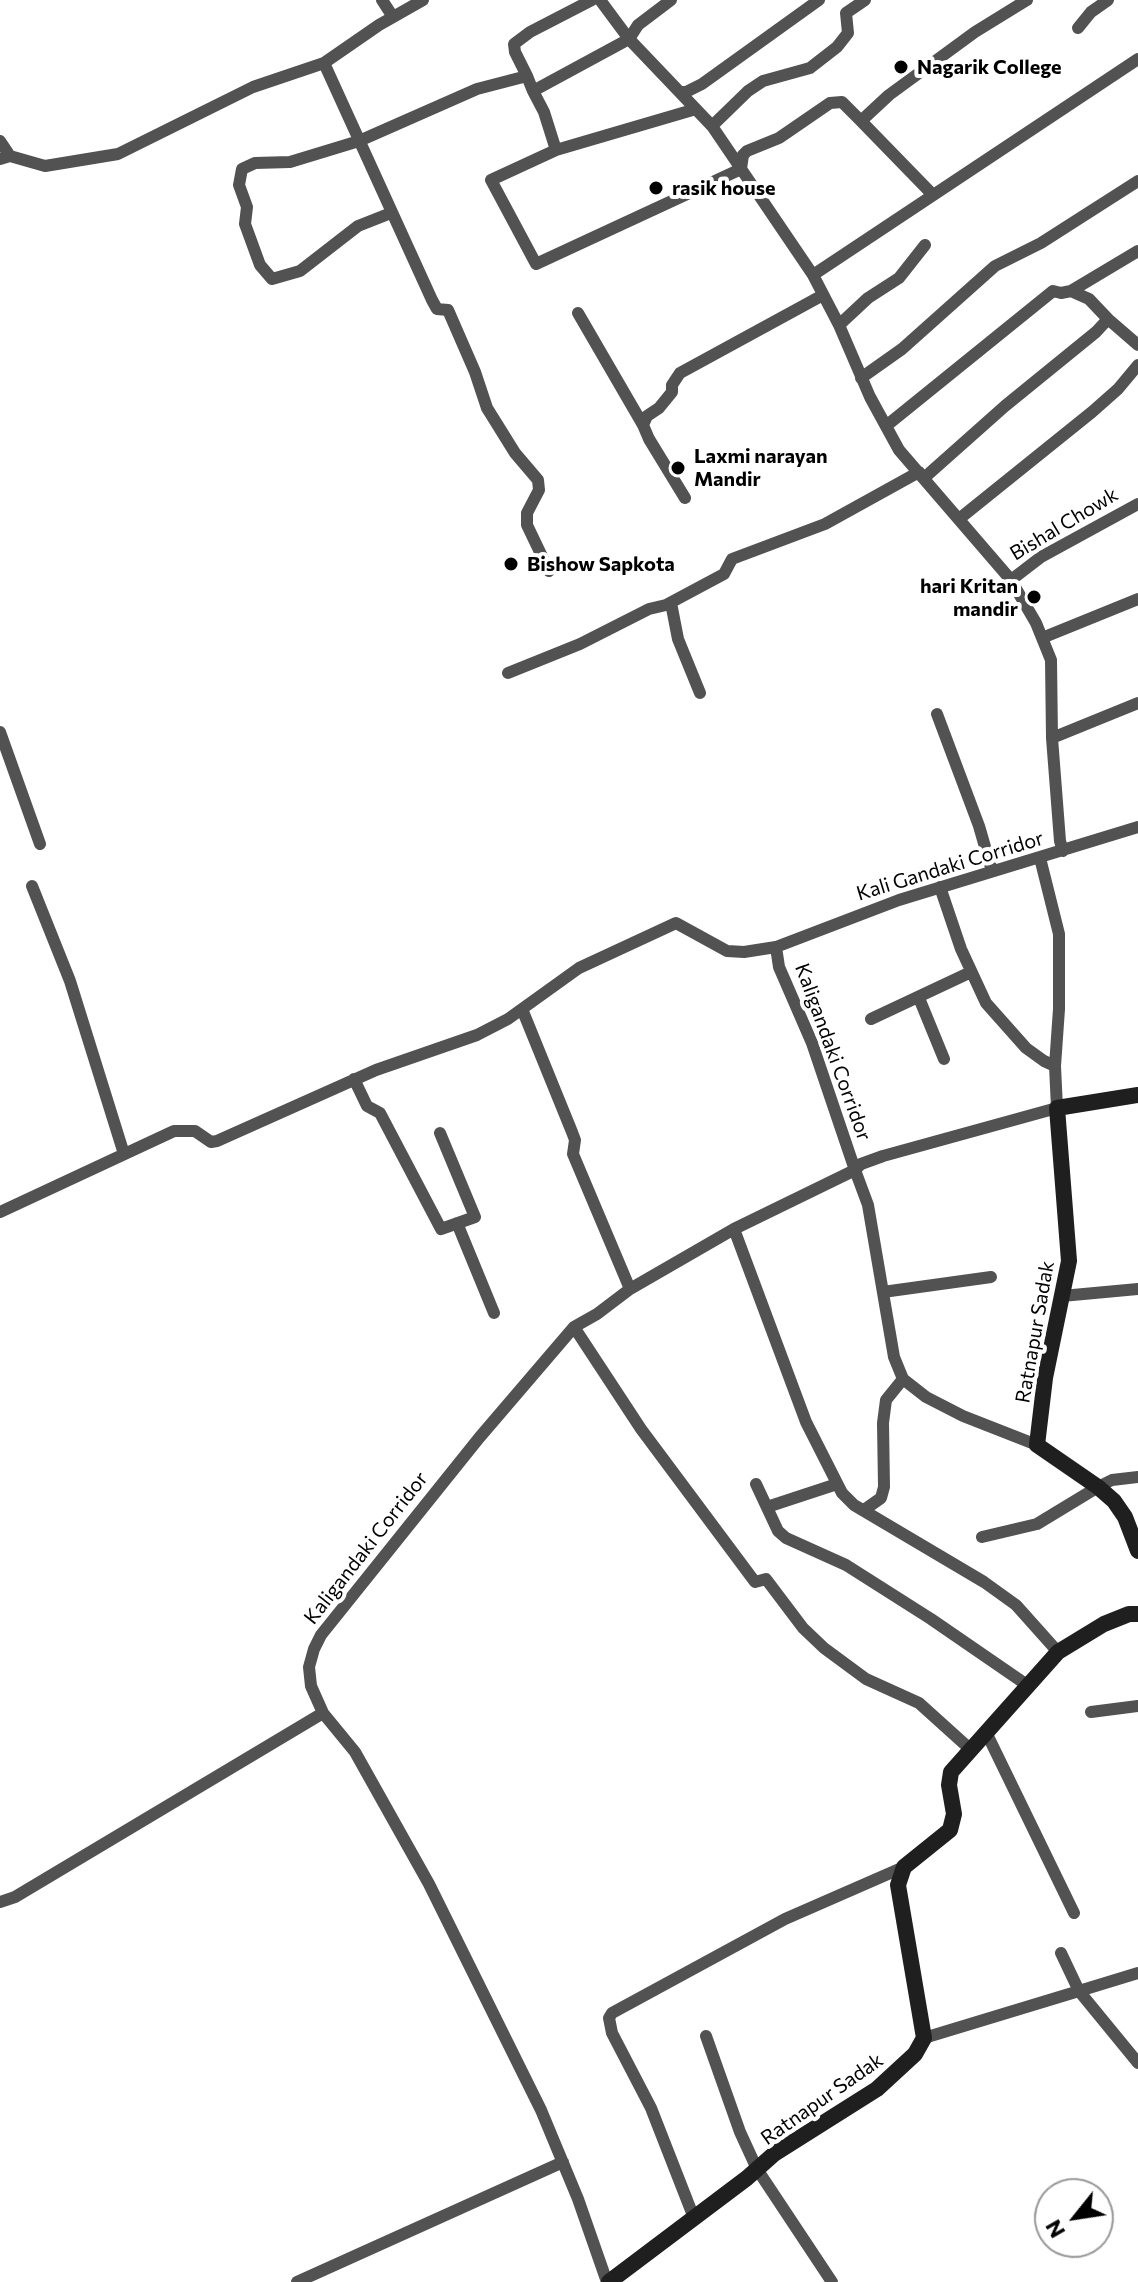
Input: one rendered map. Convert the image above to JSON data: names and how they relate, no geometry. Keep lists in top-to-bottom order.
{
  "streets": {
    "main road": ["Ratnapur Sadak"],
    "street": ["Bishal Chowk", "Kali Gandaki Corridor", "Kaligandaki Corridor"]
  },
  "crossings": [
    ["Kali Gandaki Corridor", "Kaligandaki Corridor"],
    ["Kaligandaki Corridor", "Ratnapur Sadak"]
  ],
  "places": [
    "Nagarik College",
    "rasik house",
    "Laxmi narayan Mandir",
    "Bishow Sapkota",
    "hari Kritan mandir"
  ],
  "north": "bottom left"
}
